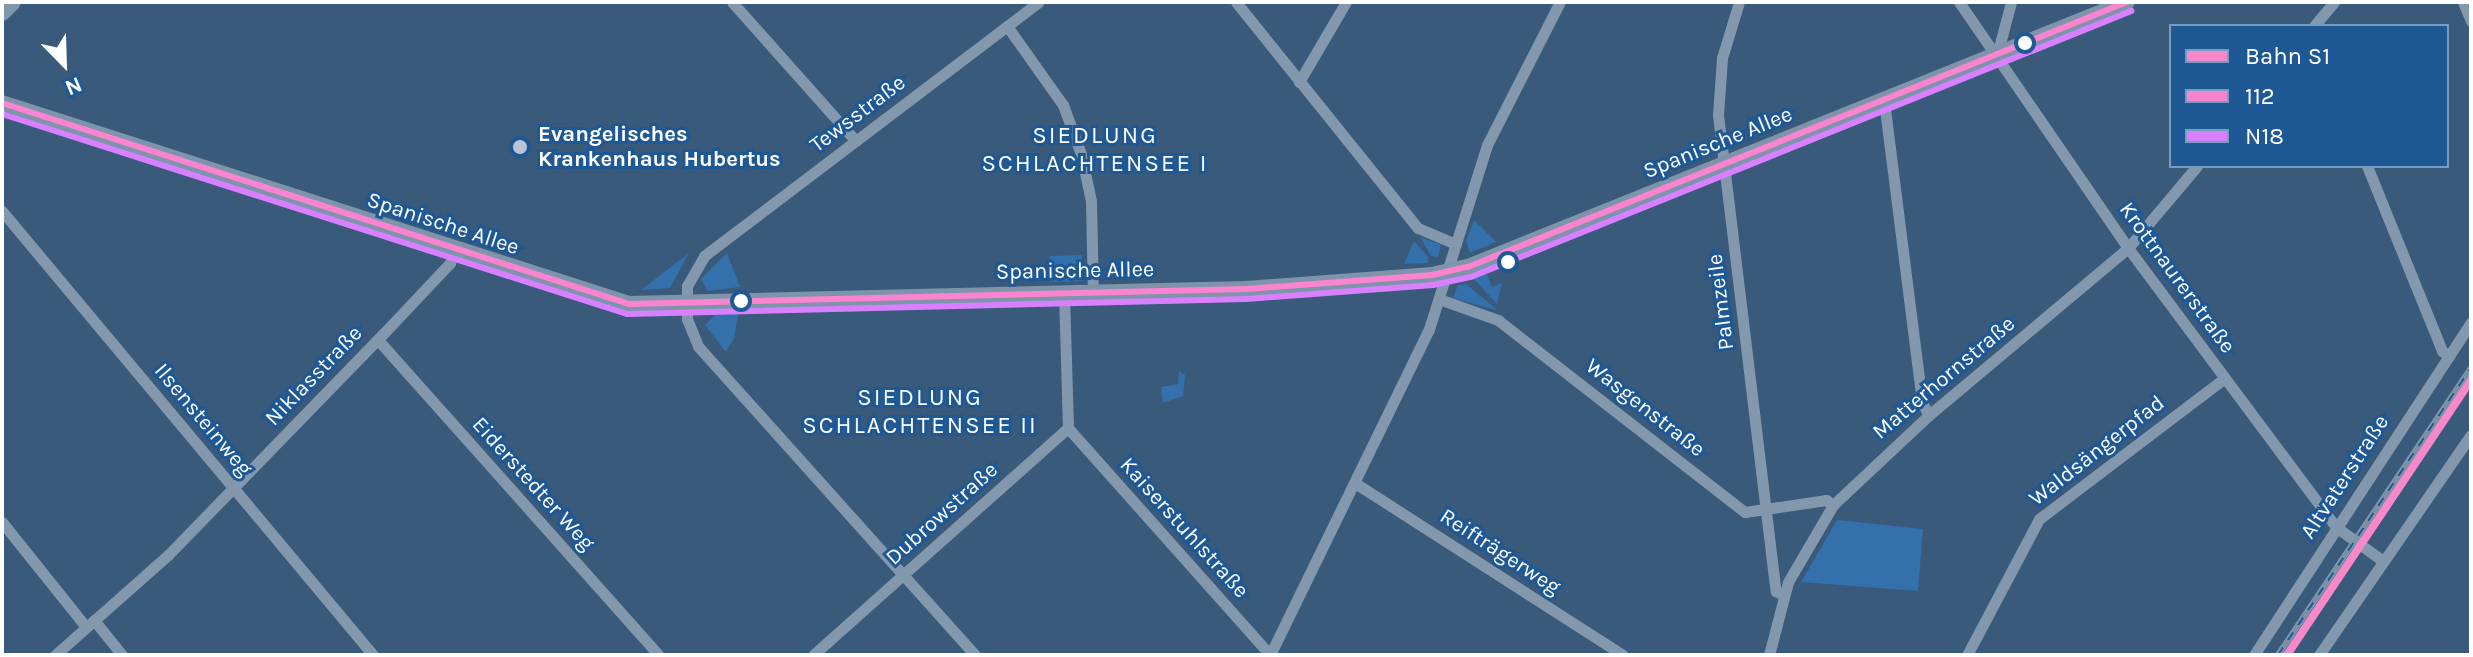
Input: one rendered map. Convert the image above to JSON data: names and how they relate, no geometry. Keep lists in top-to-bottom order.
{
  "streets": {
    "main road": ["Spanische Allee"],
    "street": [
      "Tewsstraße",
      "Krottnaurerstraße",
      "Palmzeile",
      "Niklasstraße",
      "Matterhornstraße",
      "Wasgenstraße",
      "Ilsensteinweg",
      "Waldsängerpfad",
      "Altvaterstraße",
      "Eiderstedter Weg",
      "Dubrowstraße",
      "Kaiserstuhlstraße",
      "Reifträgerweg"
    ]
  },
  "crossings": [
    ["Tewsstraße", "Spanische Allee"],
    ["Spanische Allee", "Krottnaurerstraße"],
    ["Spanische Allee", "Palmzeile"],
    ["Spanische Allee", "Niklasstraße"],
    ["Krottnaurerstraße", "Matterhornstraße"],
    ["Krottnaurerstraße", "Waldsängerpfad"],
    ["Krottnaurerstraße", "Altvaterstraße"],
    ["Palmzeile", "Matterhornstraße"],
    ["Palmzeile", "Wasgenstraße"],
    ["Niklasstraße", "Ilsensteinweg"],
    ["Niklasstraße", "Eiderstedter Weg"],
    ["Matterhornstraße", "Wasgenstraße"],
    ["Dubrowstraße", "Kaiserstuhlstraße"]
  ],
  "districts": ["SIEDLUNG SCHLACHTENSEE I", "SIEDLUNG SCHLACHTENSEE II"],
  "places": ["Evangelisches Krankenhaus Hubertus"],
  "lines": ["transit line 112", "transit line N18", "rail line S1"],
  "legend": ["Bahn S1", "112", "N18"],
  "north": "bottom right"
}
